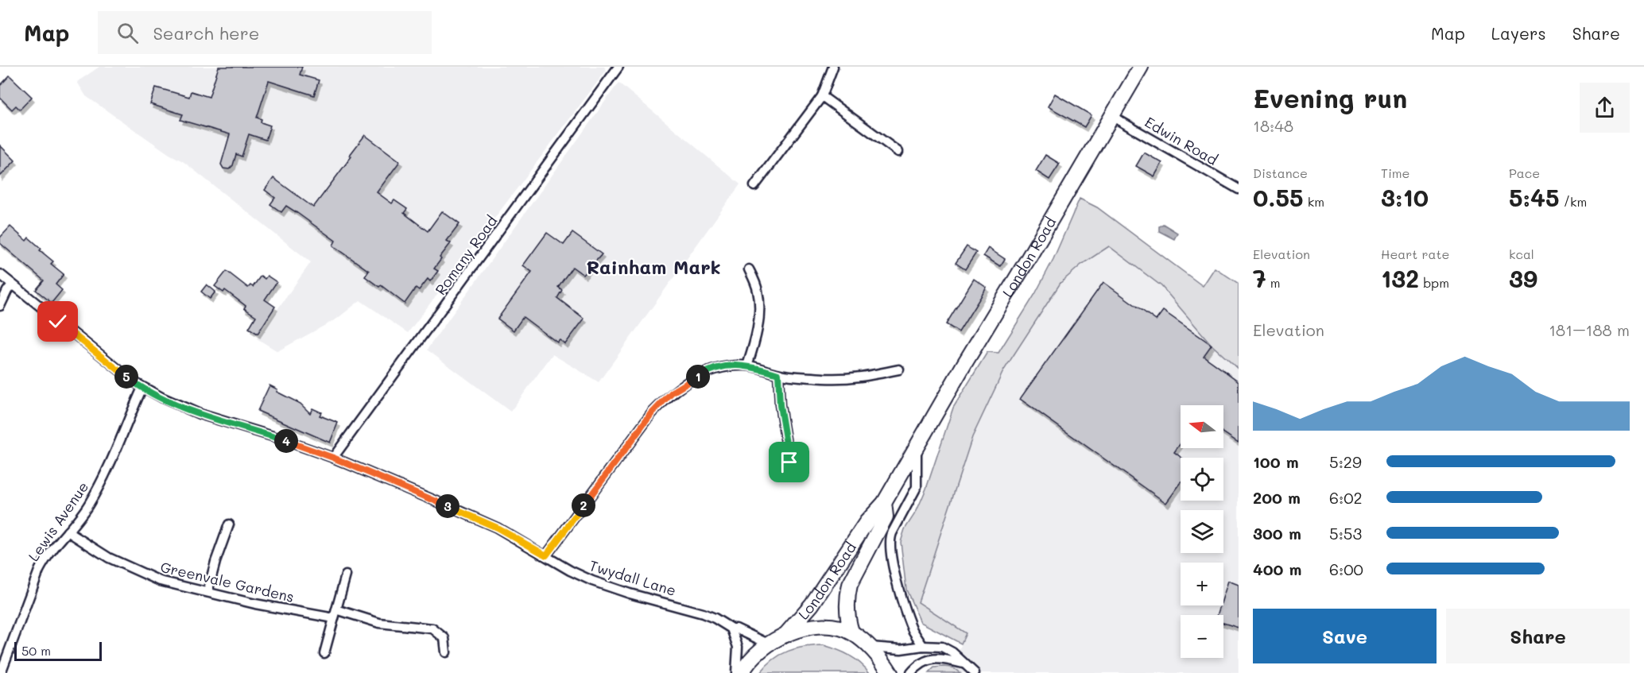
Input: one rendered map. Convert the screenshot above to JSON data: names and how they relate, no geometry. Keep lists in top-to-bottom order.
{
  "streets": {
    "main road": ["London Road"],
    "street": [
      "Edwin Road",
      "Romany Road",
      "Lewis Avenue",
      "Twydall Lane",
      "Greenvale Gardens"
    ]
  },
  "crossings": [
    ["Edwin Road", "London Road"],
    ["Romany Road", "Twydall Lane"],
    ["Lewis Avenue", "Twydall Lane"],
    ["Lewis Avenue", "Greenvale Gardens"]
  ],
  "districts": ["Rainham Mark"],
  "scale_bar": "50 m",
  "north": "left",
  "page": {
    "header": "Map",
    "search": "Search here",
    "nav": ["Map", "Layers", "Share"],
    "heading": ["Evening run", "18:48"],
    "stats": [
      ["Distance", "0.55 km"],
      ["Time", "3:10"],
      ["Pace", "5:45 /km"],
      ["Elevation", "7 m"],
      ["Heart rate", "132 bpm"],
      ["kcal", "39"]
    ],
    "chart": ["Elevation", "181–188 m"],
    "pins": [
      "1",
      "5",
      "4",
      "2",
      "3"
    ],
    "map_buttons": ["+", "−"],
    "list": [
      {
        "name": "100 m",
        "note": "5:29"
      },
      {
        "name": "200 m",
        "note": "6:02"
      },
      {
        "name": "300 m",
        "note": "5:53"
      },
      {
        "name": "400 m",
        "note": "6:00"
      }
    ],
    "buttons": ["Save", "Share"],
    "scale": "50 m"
  }
}
